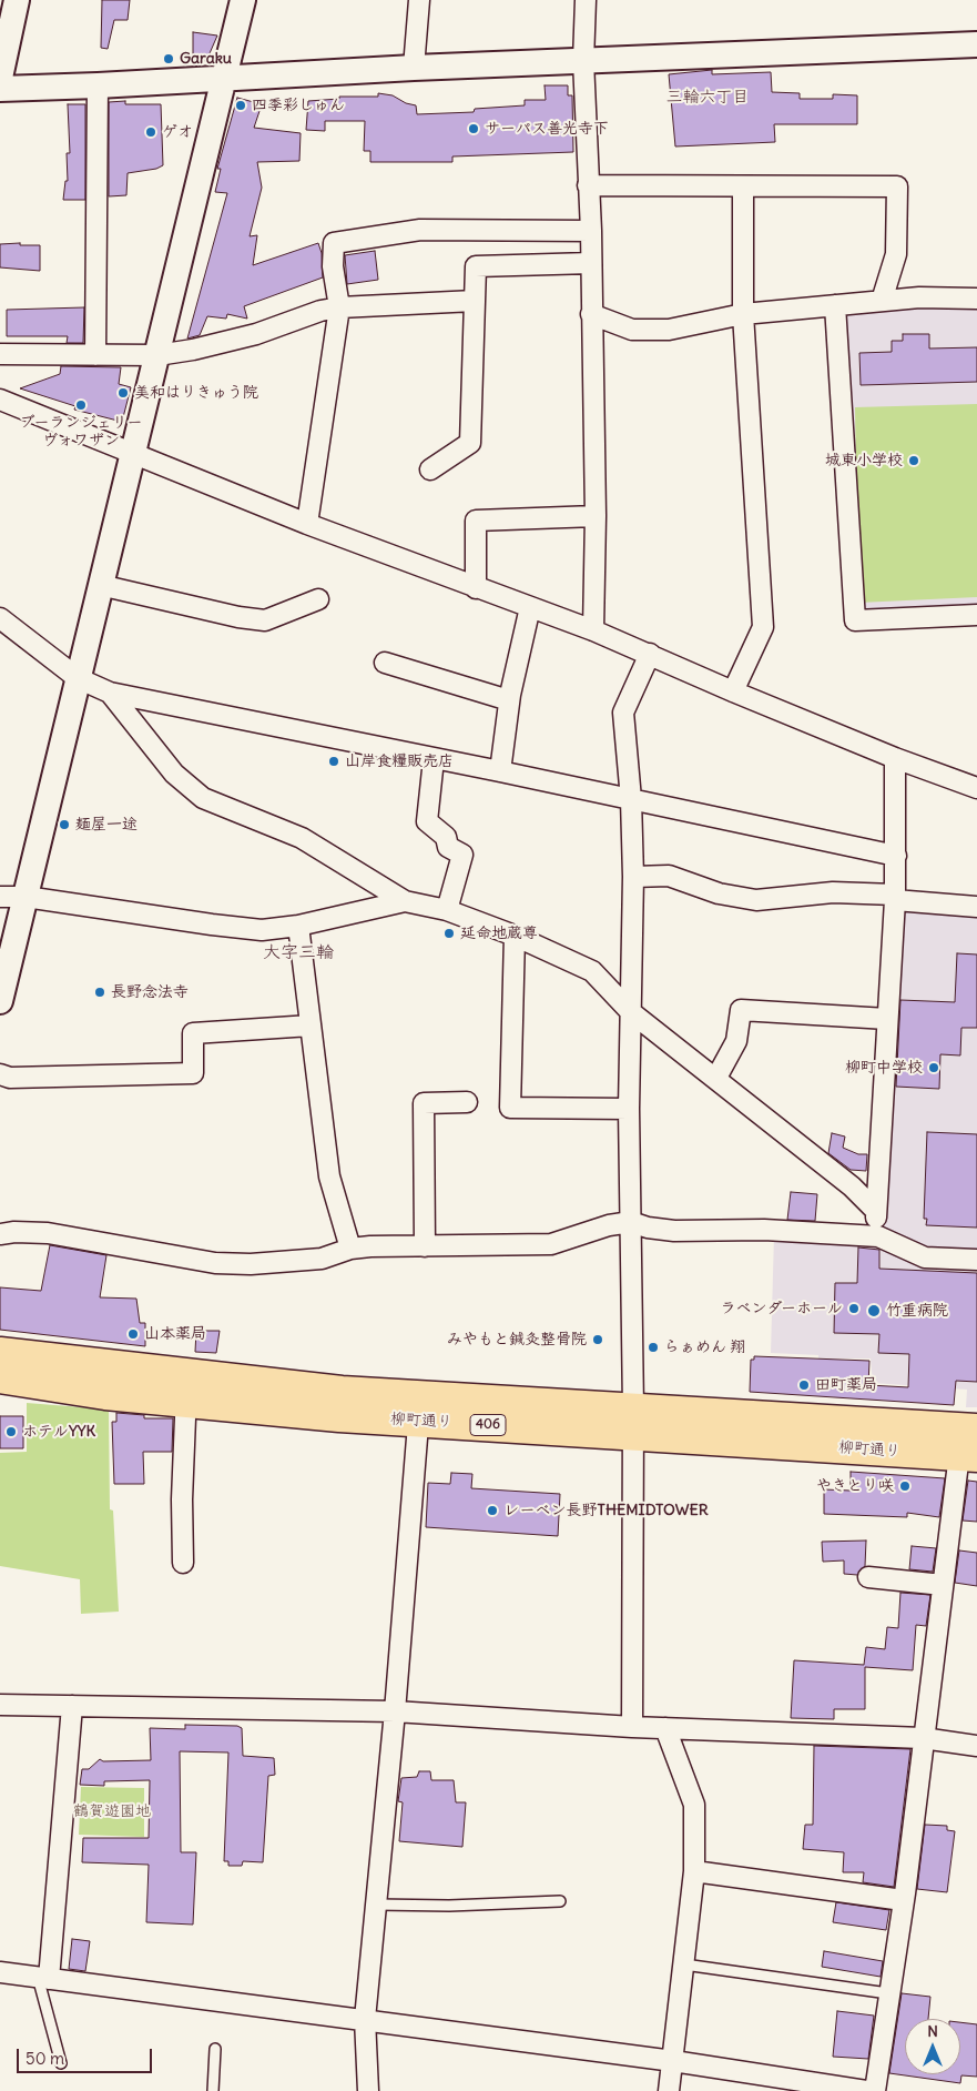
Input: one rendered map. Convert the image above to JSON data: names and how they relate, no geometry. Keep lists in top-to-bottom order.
{
  "streets": {
    "highway": ["柳町通り", "406"]
  },
  "districts": ["三輪六丁目", "大字三輪"],
  "parks": ["鶴賀遊園地"],
  "places": [
    "Garaku",
    "四季彩しゅん",
    "サーパス善光寺下",
    "ゲオ",
    "美和はりきゅう院",
    "ブーランジェリー ヴォワザン",
    "城東小学校",
    "山岸食糧販売店",
    "麺屋一途",
    "延命地蔵尊",
    "長野念法寺",
    "柳町中学校",
    "ラベンダーホール",
    "竹重病院",
    "山本薬局",
    "みやもと鍼灸整骨院",
    "らぁめん 翔",
    "田町薬局",
    "ホテルYYK",
    "やきとり咲",
    "レーベン長野THEMIDTOWER"
  ],
  "scale_bar": "50 m",
  "north": "top"
}
